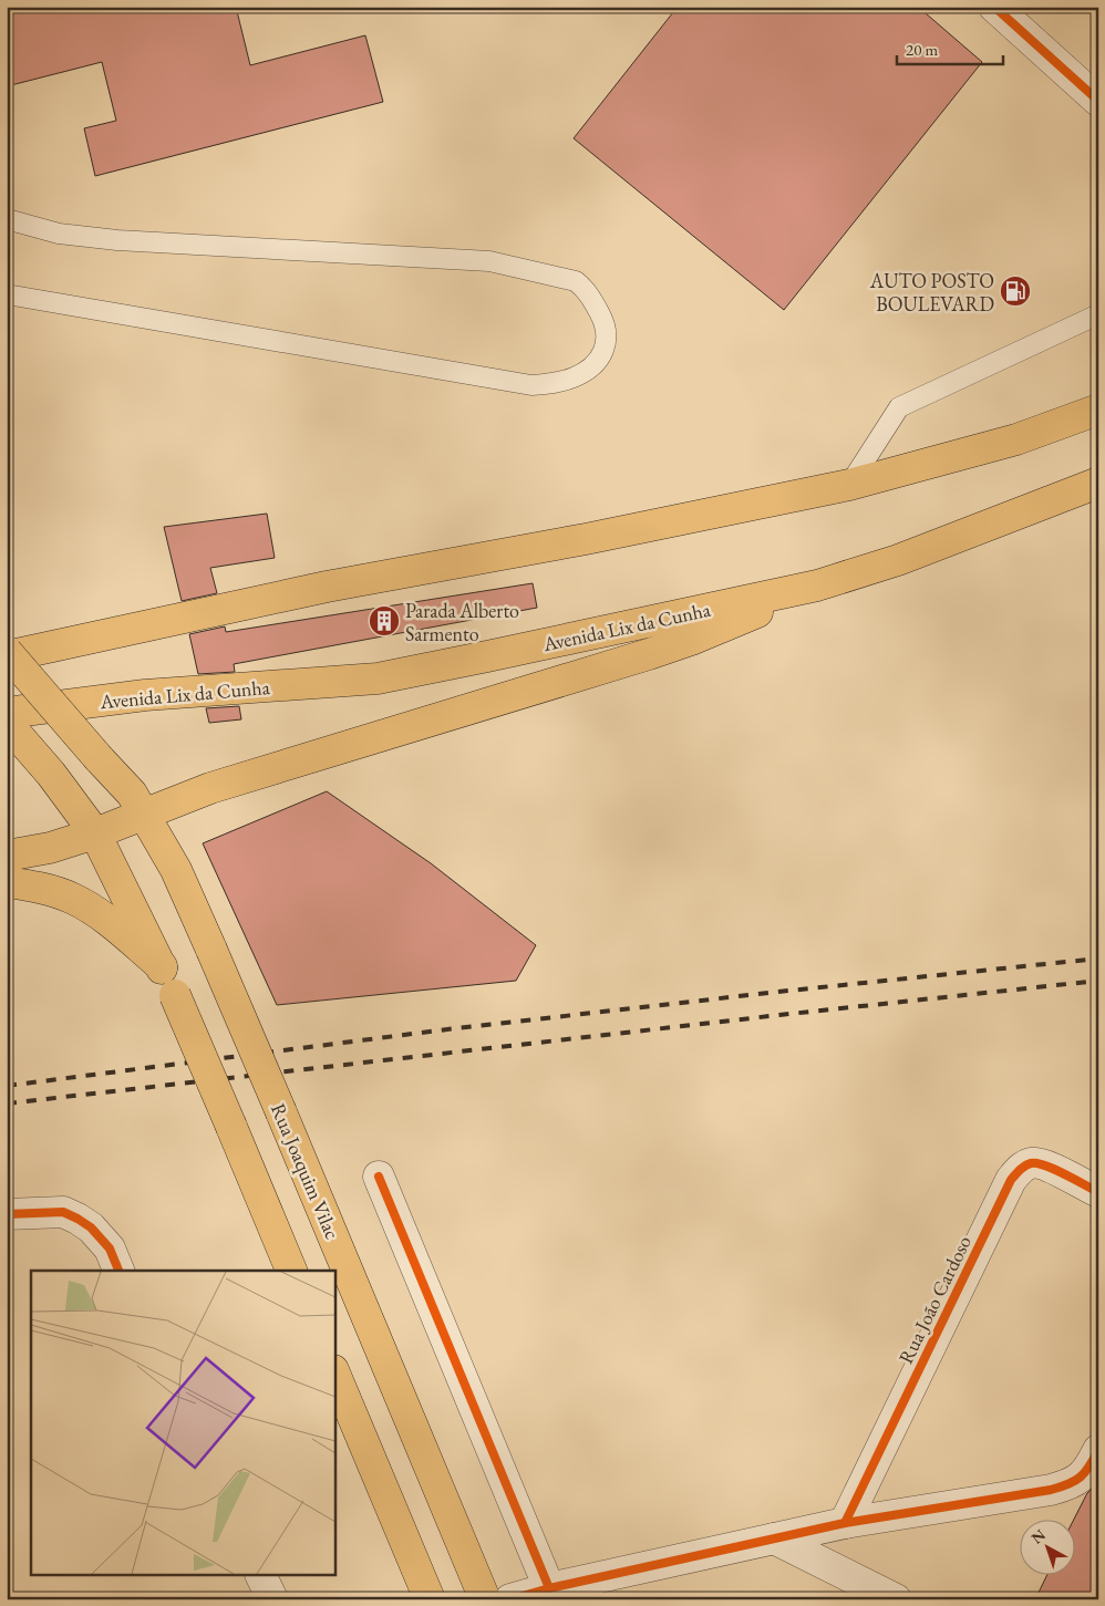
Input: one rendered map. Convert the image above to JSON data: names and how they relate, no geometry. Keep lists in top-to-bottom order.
{
  "streets": {
    "main road": ["Avenida Lix da Cunha", "Rua Joaquim Vilac"],
    "street": ["Rua João Cardoso"]
  },
  "places": {
    "fuel station": ["AUTO POSTO BOULEVARD"],
    "building": ["Parada Alberto Sarmento"]
  },
  "scale_bar": "20 m",
  "north": "top left"
}
